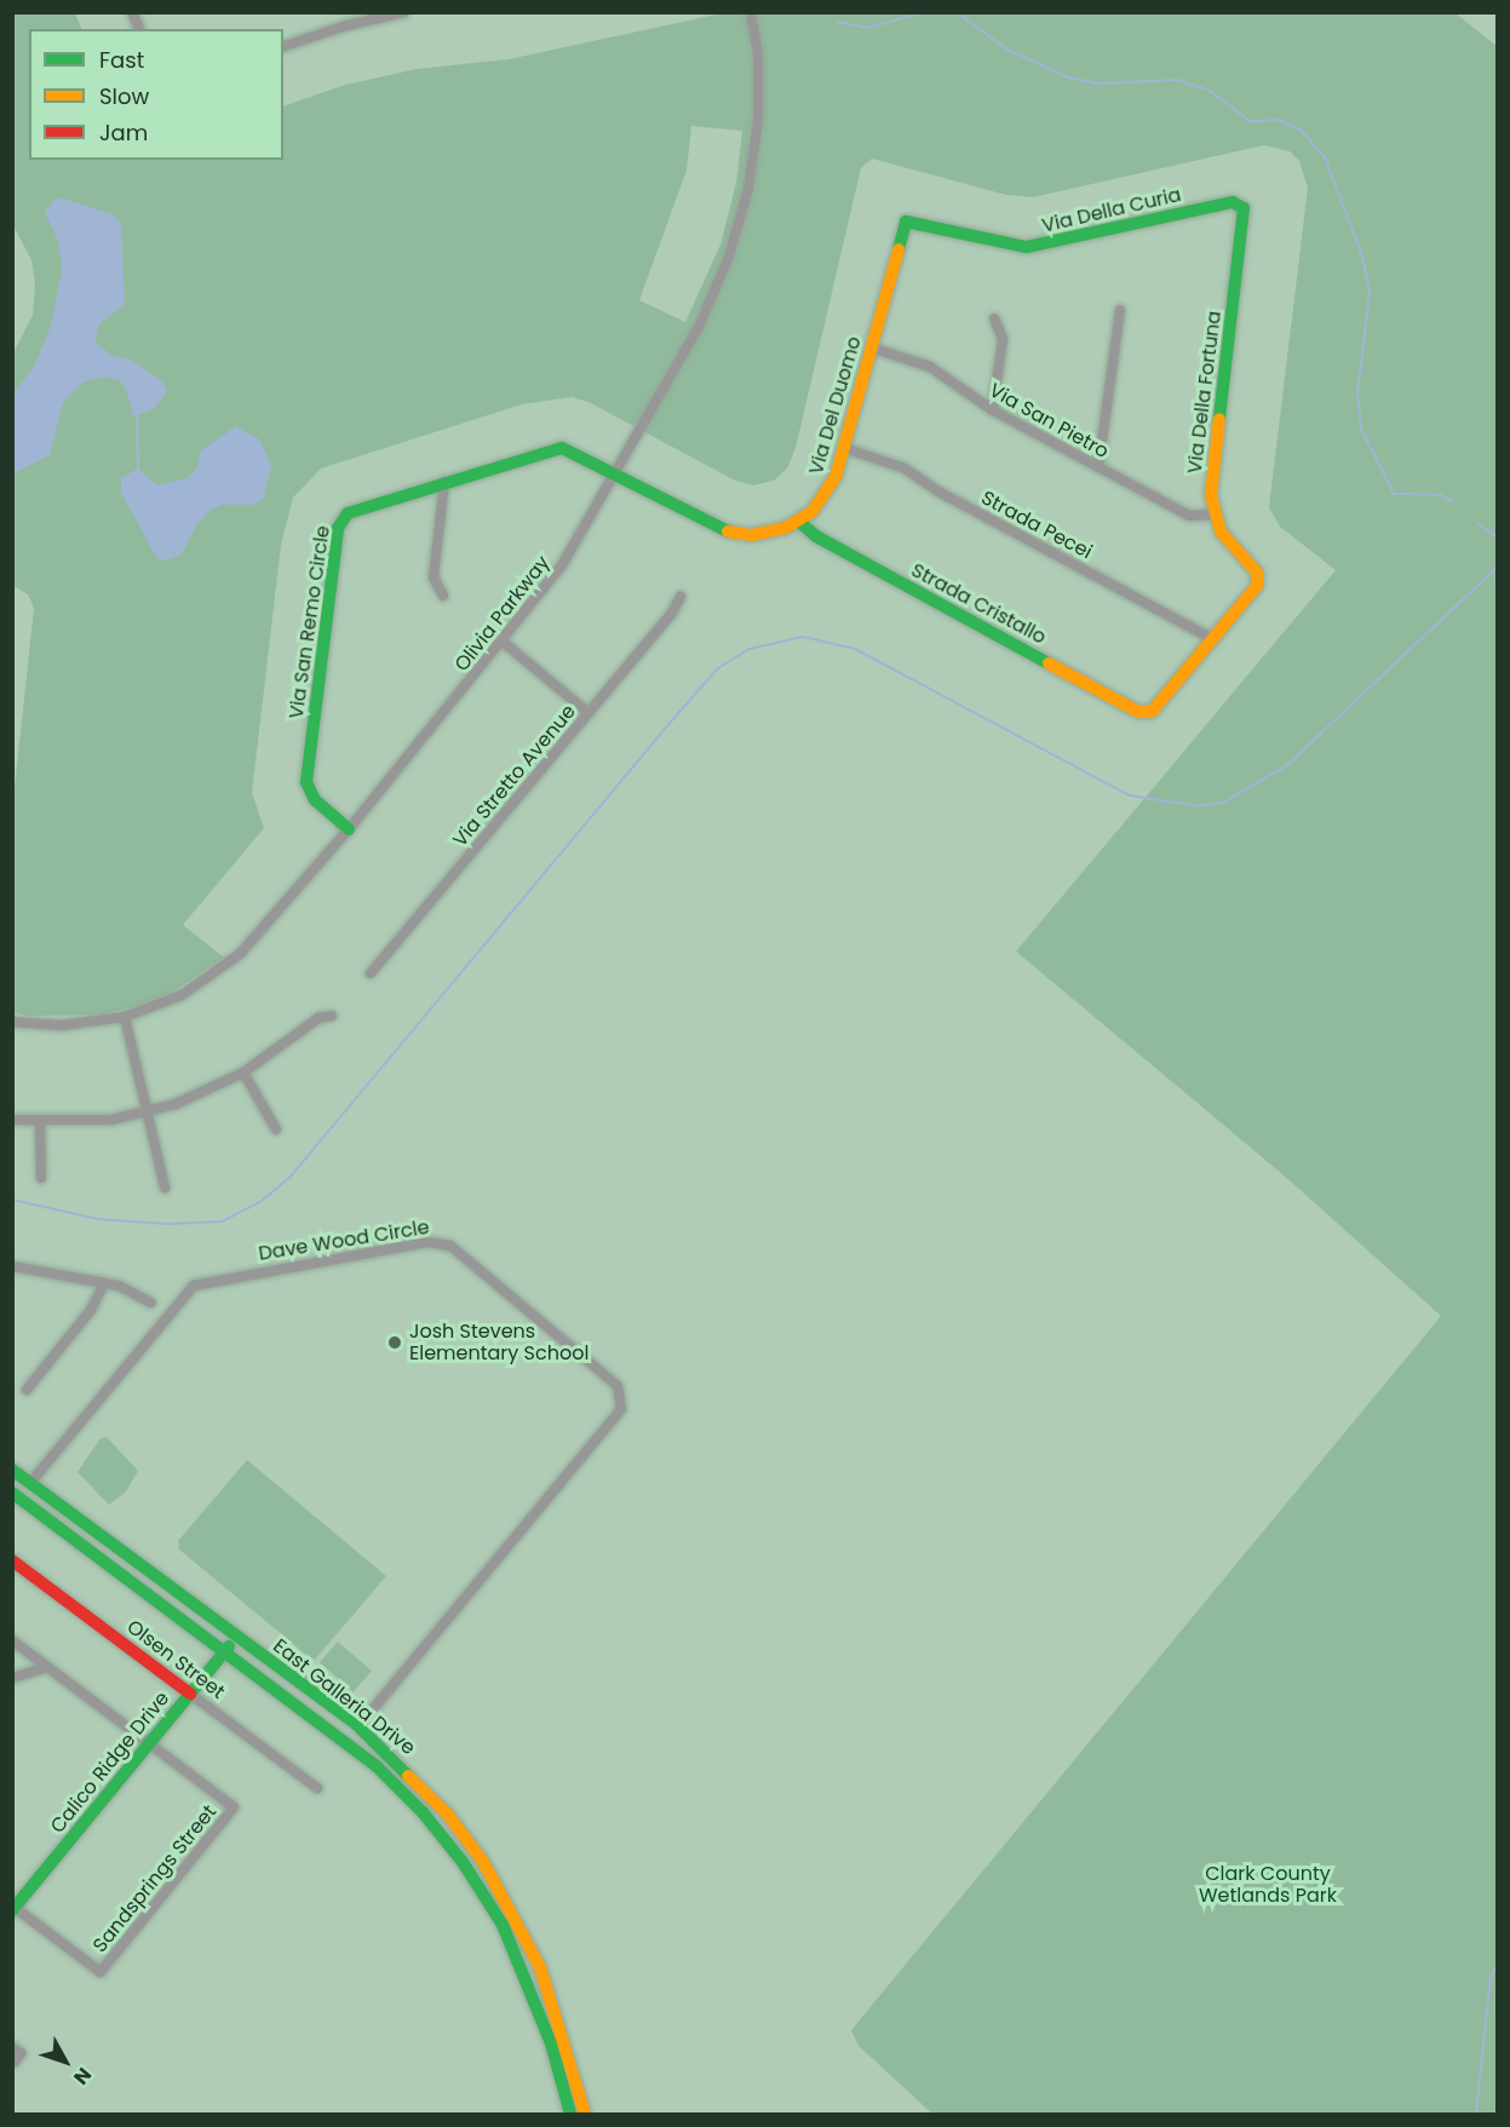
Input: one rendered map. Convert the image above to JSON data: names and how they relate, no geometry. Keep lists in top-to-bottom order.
{
  "streets": {
    "street": [
      "Via Della Curia",
      "Via Della Fortuna",
      "Via Del Duomo",
      "Via San Pietro",
      "Strada Pecei",
      "Strada Cristallo",
      "Olivia Parkway",
      "Via San Remo Circle",
      "Via Stretto Avenue",
      "Dave Wood Circle",
      "Olsen Street",
      "East Galleria Drive",
      "Calico Ridge Drive",
      "Sandsprings Street"
    ]
  },
  "crossings": [
    ["Via Della Curia", "Via Della Fortuna"],
    ["Via Della Curia", "Via Del Duomo"],
    ["Via Della Fortuna", "Via San Pietro"],
    ["Via Della Fortuna", "Strada Pecei"],
    ["Via Della Fortuna", "Strada Cristallo"],
    ["Via Del Duomo", "Via San Pietro"],
    ["Via Del Duomo", "Strada Pecei"],
    ["Via Del Duomo", "Strada Cristallo"],
    ["Via Del Duomo", "Olivia Parkway"],
    ["Via Del Duomo", "Via San Remo Circle"],
    ["Strada Pecei", "Strada Cristallo"],
    ["Olivia Parkway", "Via San Remo Circle"],
    ["Dave Wood Circle", "East Galleria Drive"],
    ["Olsen Street", "Calico Ridge Drive"],
    ["East Galleria Drive", "Calico Ridge Drive"],
    ["Calico Ridge Drive", "Sandsprings Street"]
  ],
  "parks": ["Clark County Wetlands Park"],
  "places": ["Josh Stevens Elementary School"],
  "legend": ["Fast", "Slow", "Jam"],
  "north": "bottom right"
}
